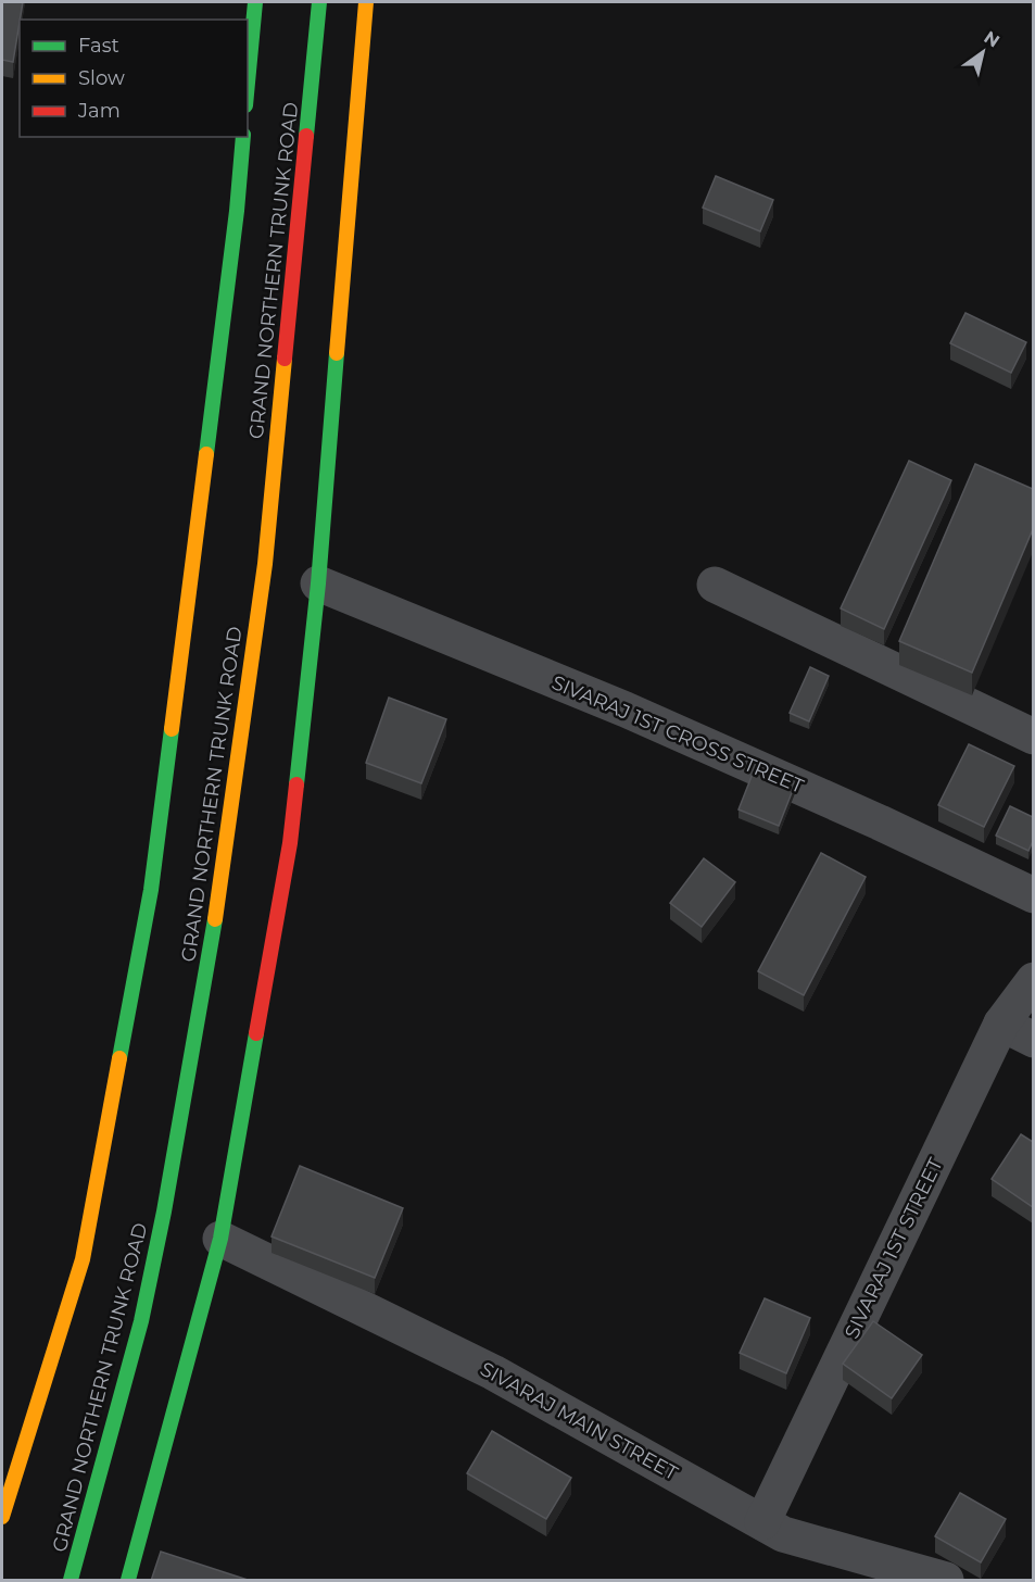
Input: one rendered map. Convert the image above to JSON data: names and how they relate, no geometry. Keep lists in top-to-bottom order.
{
  "streets": {
    "main road": ["GRAND NORTHERN TRUNK ROAD"],
    "street": ["SIVARAJ 1ST CROSS STREET", "SIVARAJ 1ST STREET", "SIVARAJ MAIN STREET"]
  },
  "crossings": [
    ["SIVARAJ 1ST STREET", "SIVARAJ MAIN STREET"]
  ],
  "legend": ["Fast", "Slow", "Jam"],
  "north": "top right"
}
